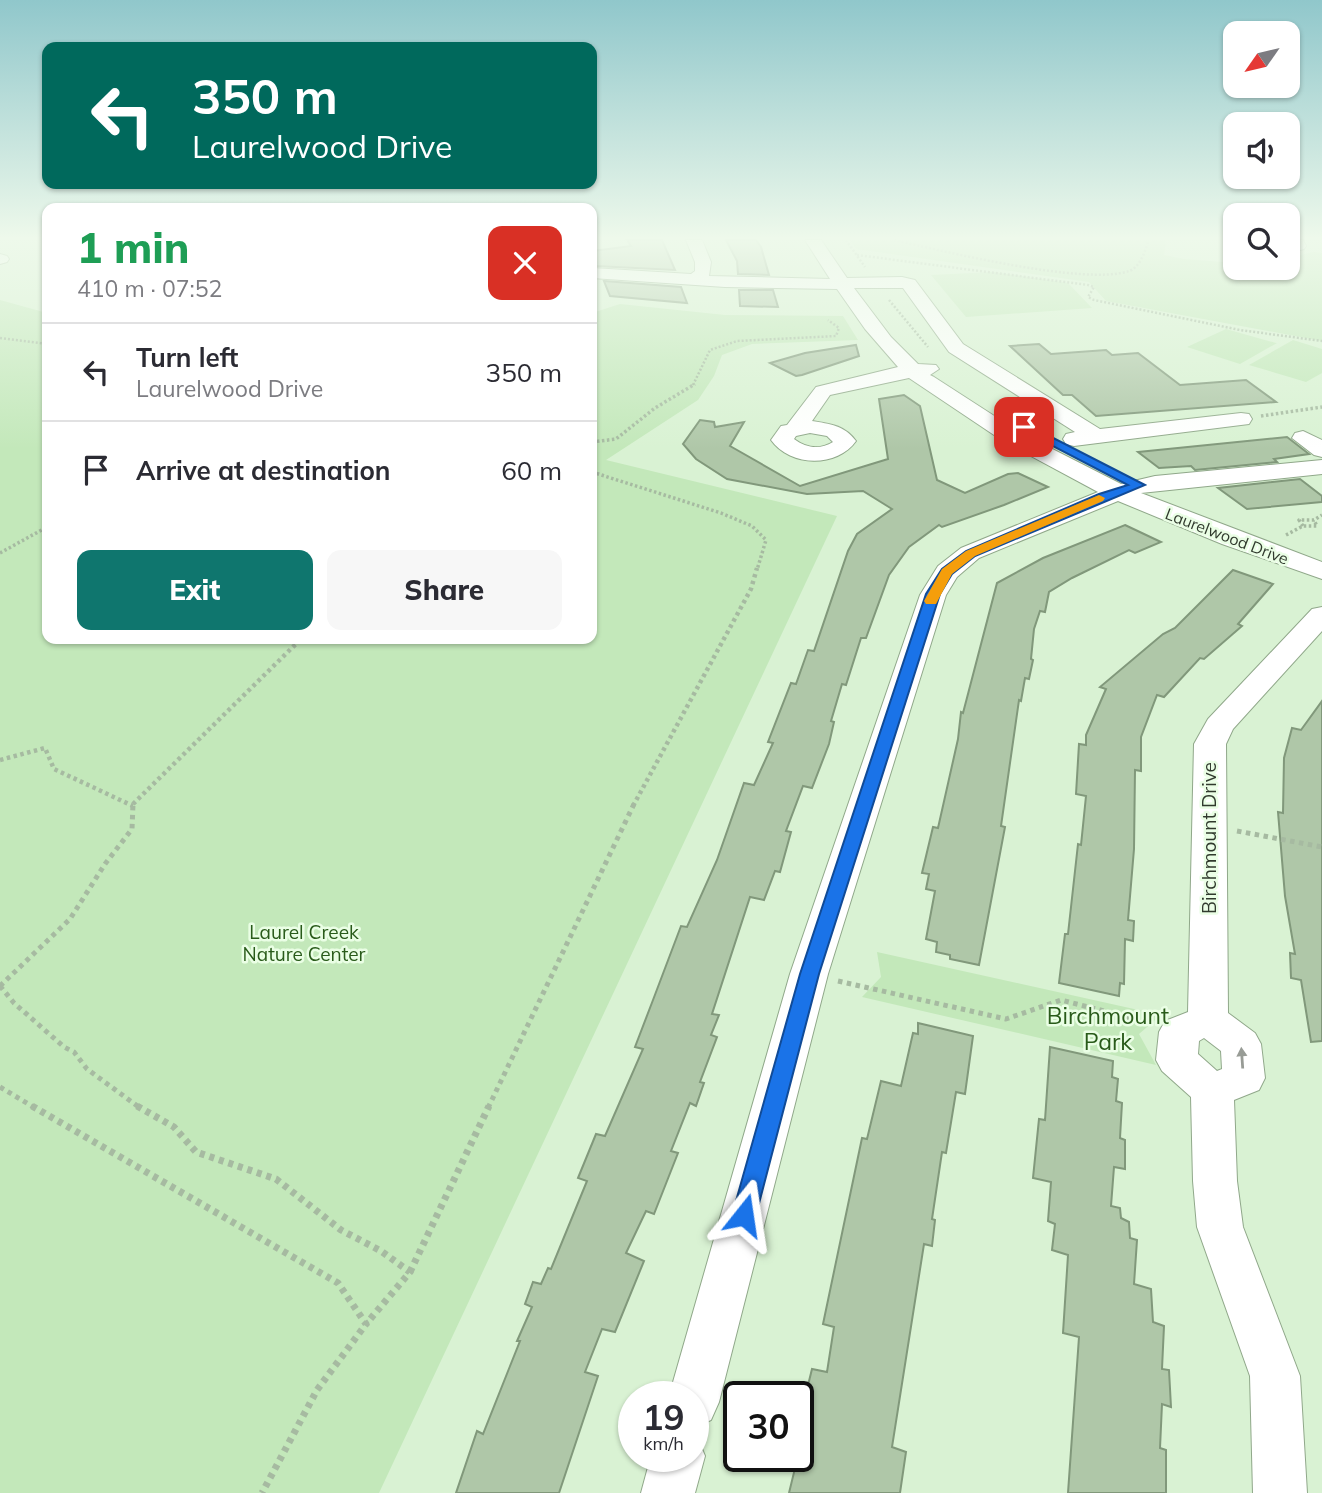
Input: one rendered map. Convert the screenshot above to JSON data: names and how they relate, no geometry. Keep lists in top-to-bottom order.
{
  "streets": {
    "street": ["Laurelwood Drive", "Birchmount Drive"]
  },
  "parks": ["Laurel Creek Nature Center", "Birchmount Park"],
  "north": "bottom left",
  "page": {
    "turn": ["350 m", "Laurelwood Drive"],
    "heading": ["1 min", "410 m · 07:52"],
    "list": [
      {
        "name": "Turn left",
        "note": "Laurelwood Drive",
        "value": "350 m"
      },
      {
        "name": "Arrive at destination",
        "value": "60 m"
      }
    ],
    "buttons": ["Exit", "Share"],
    "speed": "19 km/h",
    "limit": "30"
  }
}
